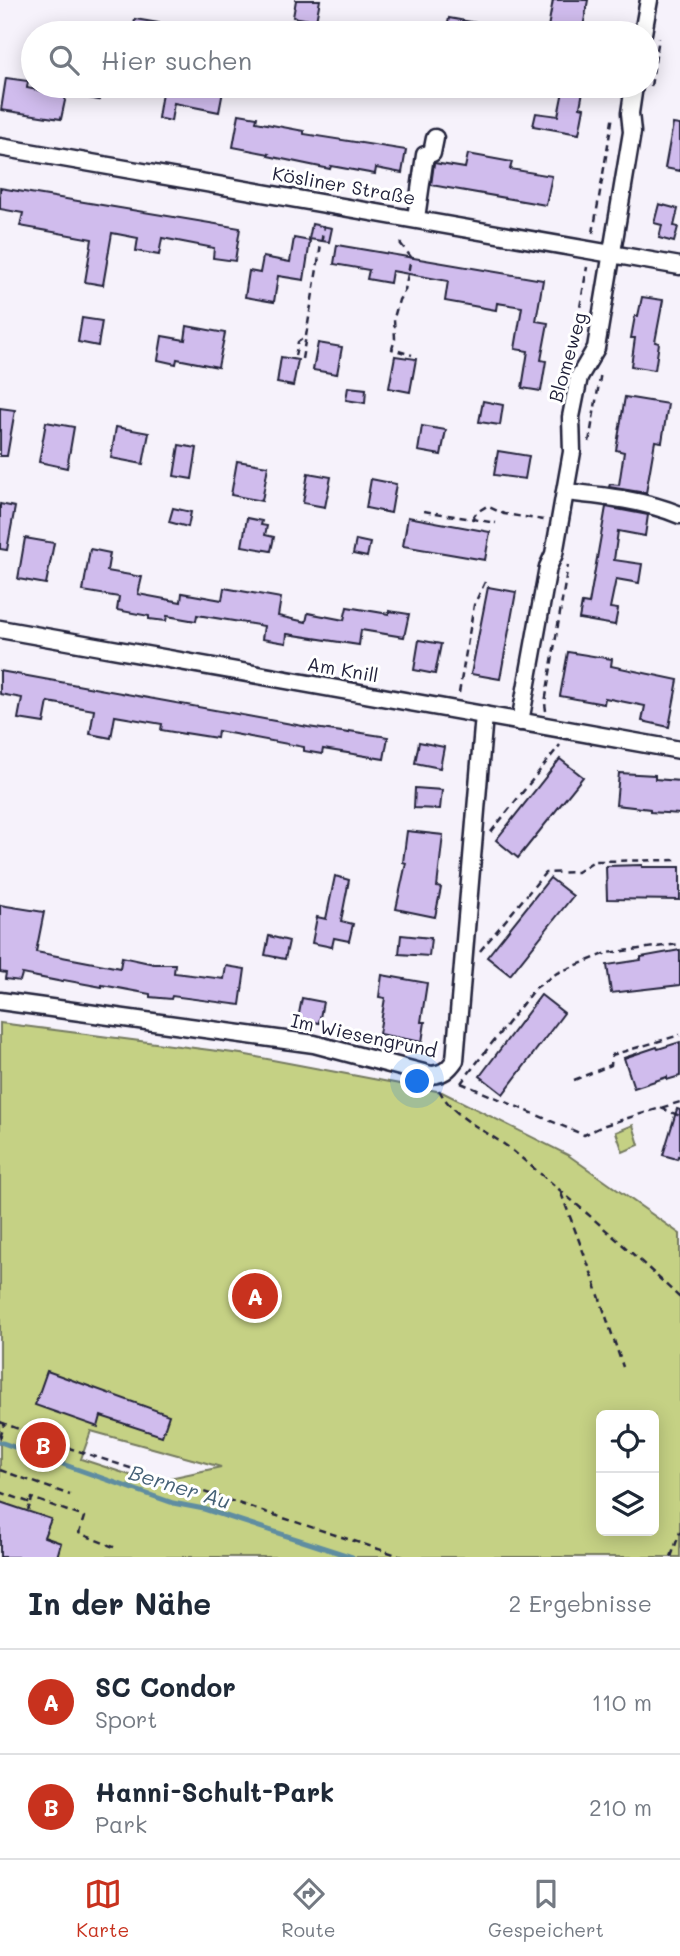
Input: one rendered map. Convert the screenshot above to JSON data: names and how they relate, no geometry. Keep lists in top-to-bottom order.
{
  "streets": {
    "street": [
      "Kösliner Straße",
      "Blomeweg",
      "Am Knill",
      "Im Wiesengrund"
    ]
  },
  "crossings": [
    ["Kösliner Straße", "Blomeweg"],
    ["Blomeweg", "Am Knill"],
    ["Am Knill", "Im Wiesengrund"]
  ],
  "water": ["Berner Au"],
  "page": {
    "search": "Hier suchen",
    "pins": ["A", "B"],
    "heading": ["In der Nähe", "2 Ergebnisse"],
    "list": [
      {
        "mark": "A",
        "name": "SC Condor",
        "note": "Sport",
        "value": "110 m"
      },
      {
        "mark": "B",
        "name": "Hanni-Schult-Park",
        "note": "Park",
        "value": "210 m"
      }
    ],
    "nav": ["Karte", "Route", "Gespeichert"]
  }
}
